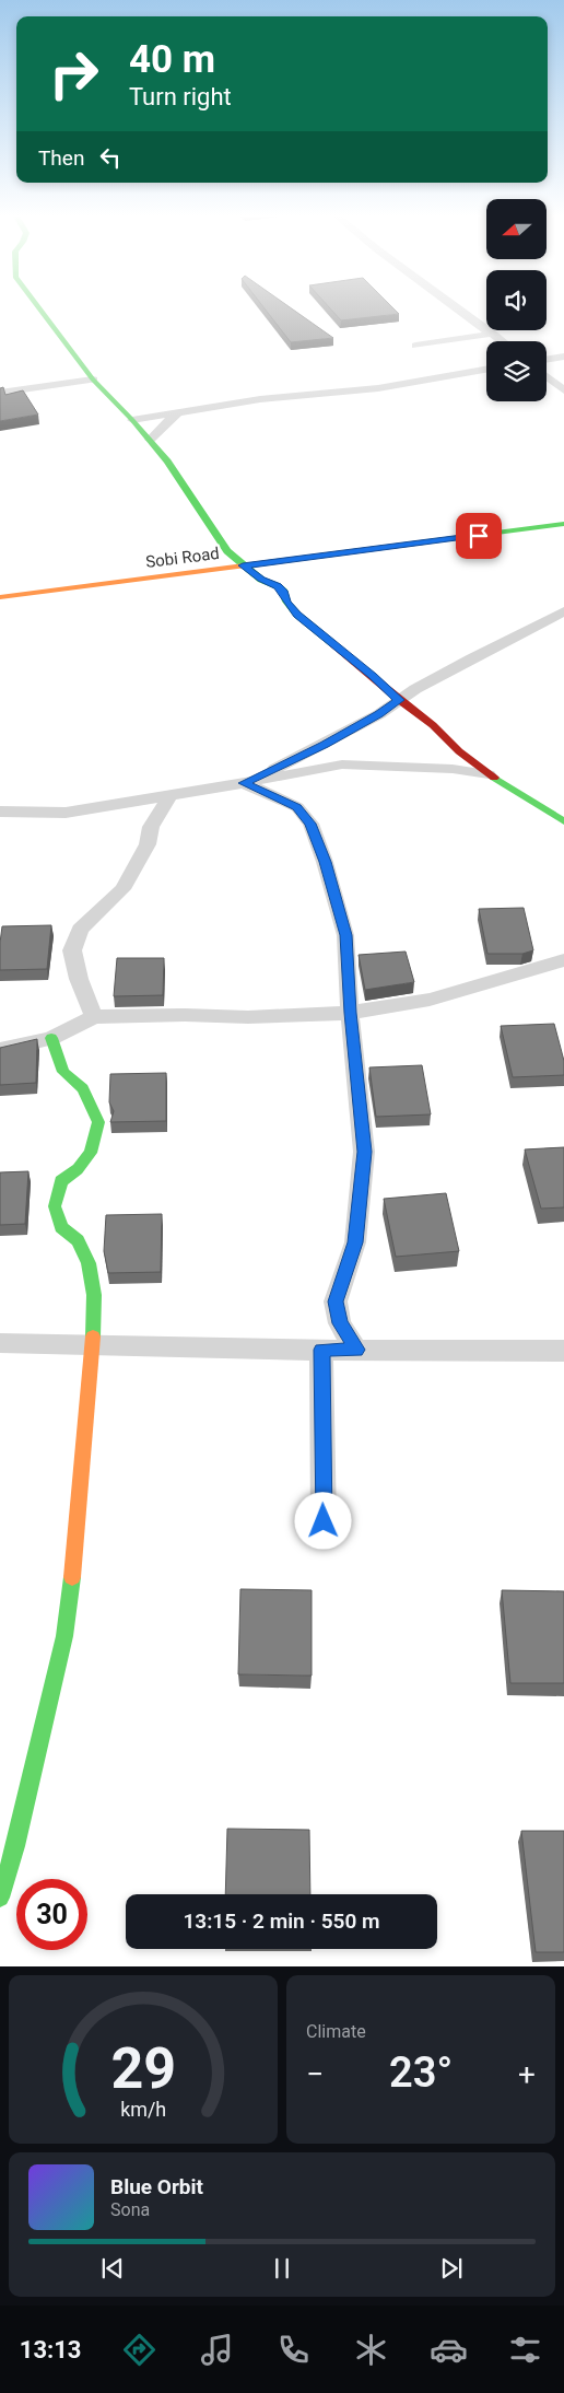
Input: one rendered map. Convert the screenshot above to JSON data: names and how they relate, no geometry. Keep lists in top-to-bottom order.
{
  "streets": {
    "main road": ["Sobi Road"]
  },
  "north": "left",
  "page": {
    "turn": ["40 m", "Turn right"],
    "then": "Then",
    "limit": "30",
    "trip": "13:15 · 2 min · 550 m",
    "tile": "Climate",
    "heat": ["−", "23°", "+"],
    "song": ["Blue Orbit", "Sona"],
    "tabs": "13:13",
    "gauge": ["29", "km/h"]
  }
}
